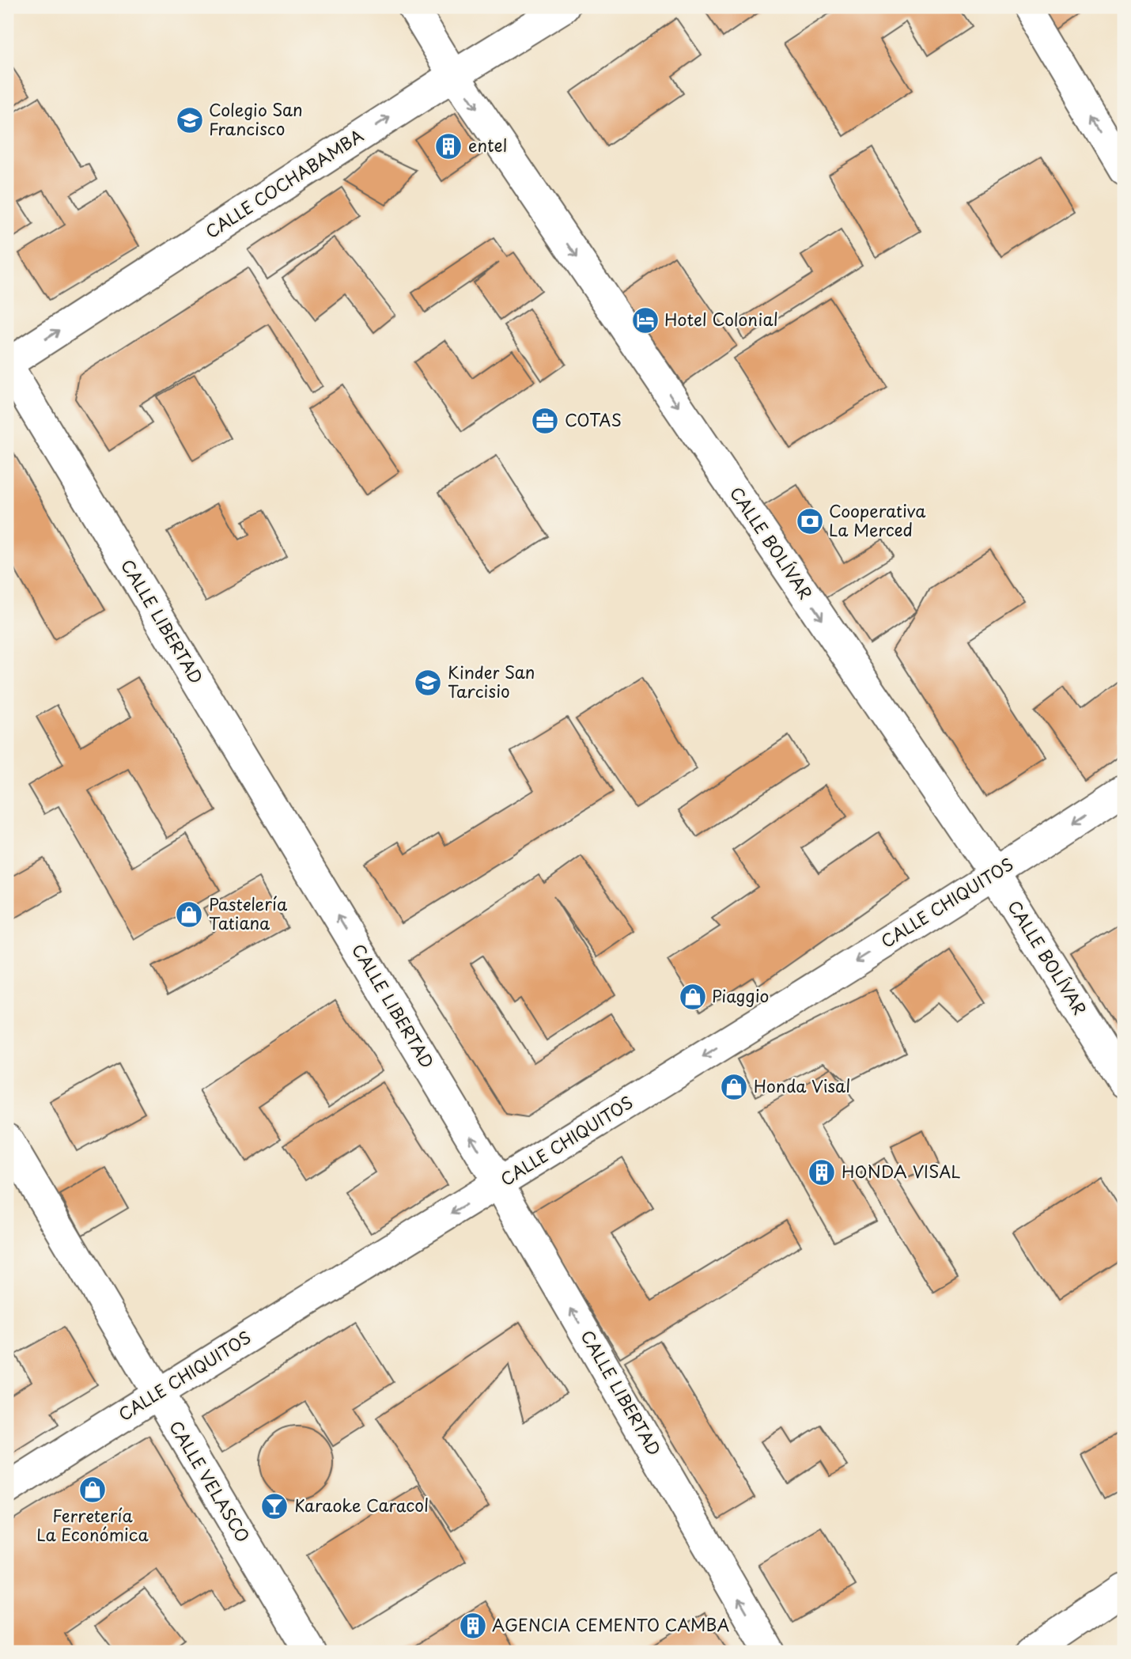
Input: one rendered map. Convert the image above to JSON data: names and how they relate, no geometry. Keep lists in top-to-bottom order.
{
  "streets": {
    "street": [
      "CALLE COCHABAMBA",
      "CALLE BOLÍVAR",
      "CALLE LIBERTAD",
      "CALLE CHIQUITOS",
      "CALLE VELASCO"
    ]
  },
  "crossings": [
    ["CALLE COCHABAMBA", "CALLE BOLÍVAR"],
    ["CALLE COCHABAMBA", "CALLE LIBERTAD"],
    ["CALLE BOLÍVAR", "CALLE CHIQUITOS"],
    ["CALLE LIBERTAD", "CALLE CHIQUITOS"],
    ["CALLE CHIQUITOS", "CALLE VELASCO"]
  ],
  "one_way": [
    "CALLE COCHABAMBA",
    "CALLE BOLÍVAR",
    "CALLE LIBERTAD",
    "CALLE CHIQUITOS"
  ],
  "places": {
    "school or university": ["Colegio San Francisco", "Kinder San Tarcisio"],
    "building": ["entel", "HONDA VISAL", "AGENCIA CEMENTO CAMBA"],
    "hotel": ["Hotel Colonial"],
    "office": ["COTAS"],
    "bank": ["Cooperativa La Merced"],
    "shop": [
      "Pastelería Tatiana",
      "Piaggio",
      "Honda Visal",
      "Ferretería La Económica"
    ],
    "bar": ["Karaoke Caracol"]
  }
}
